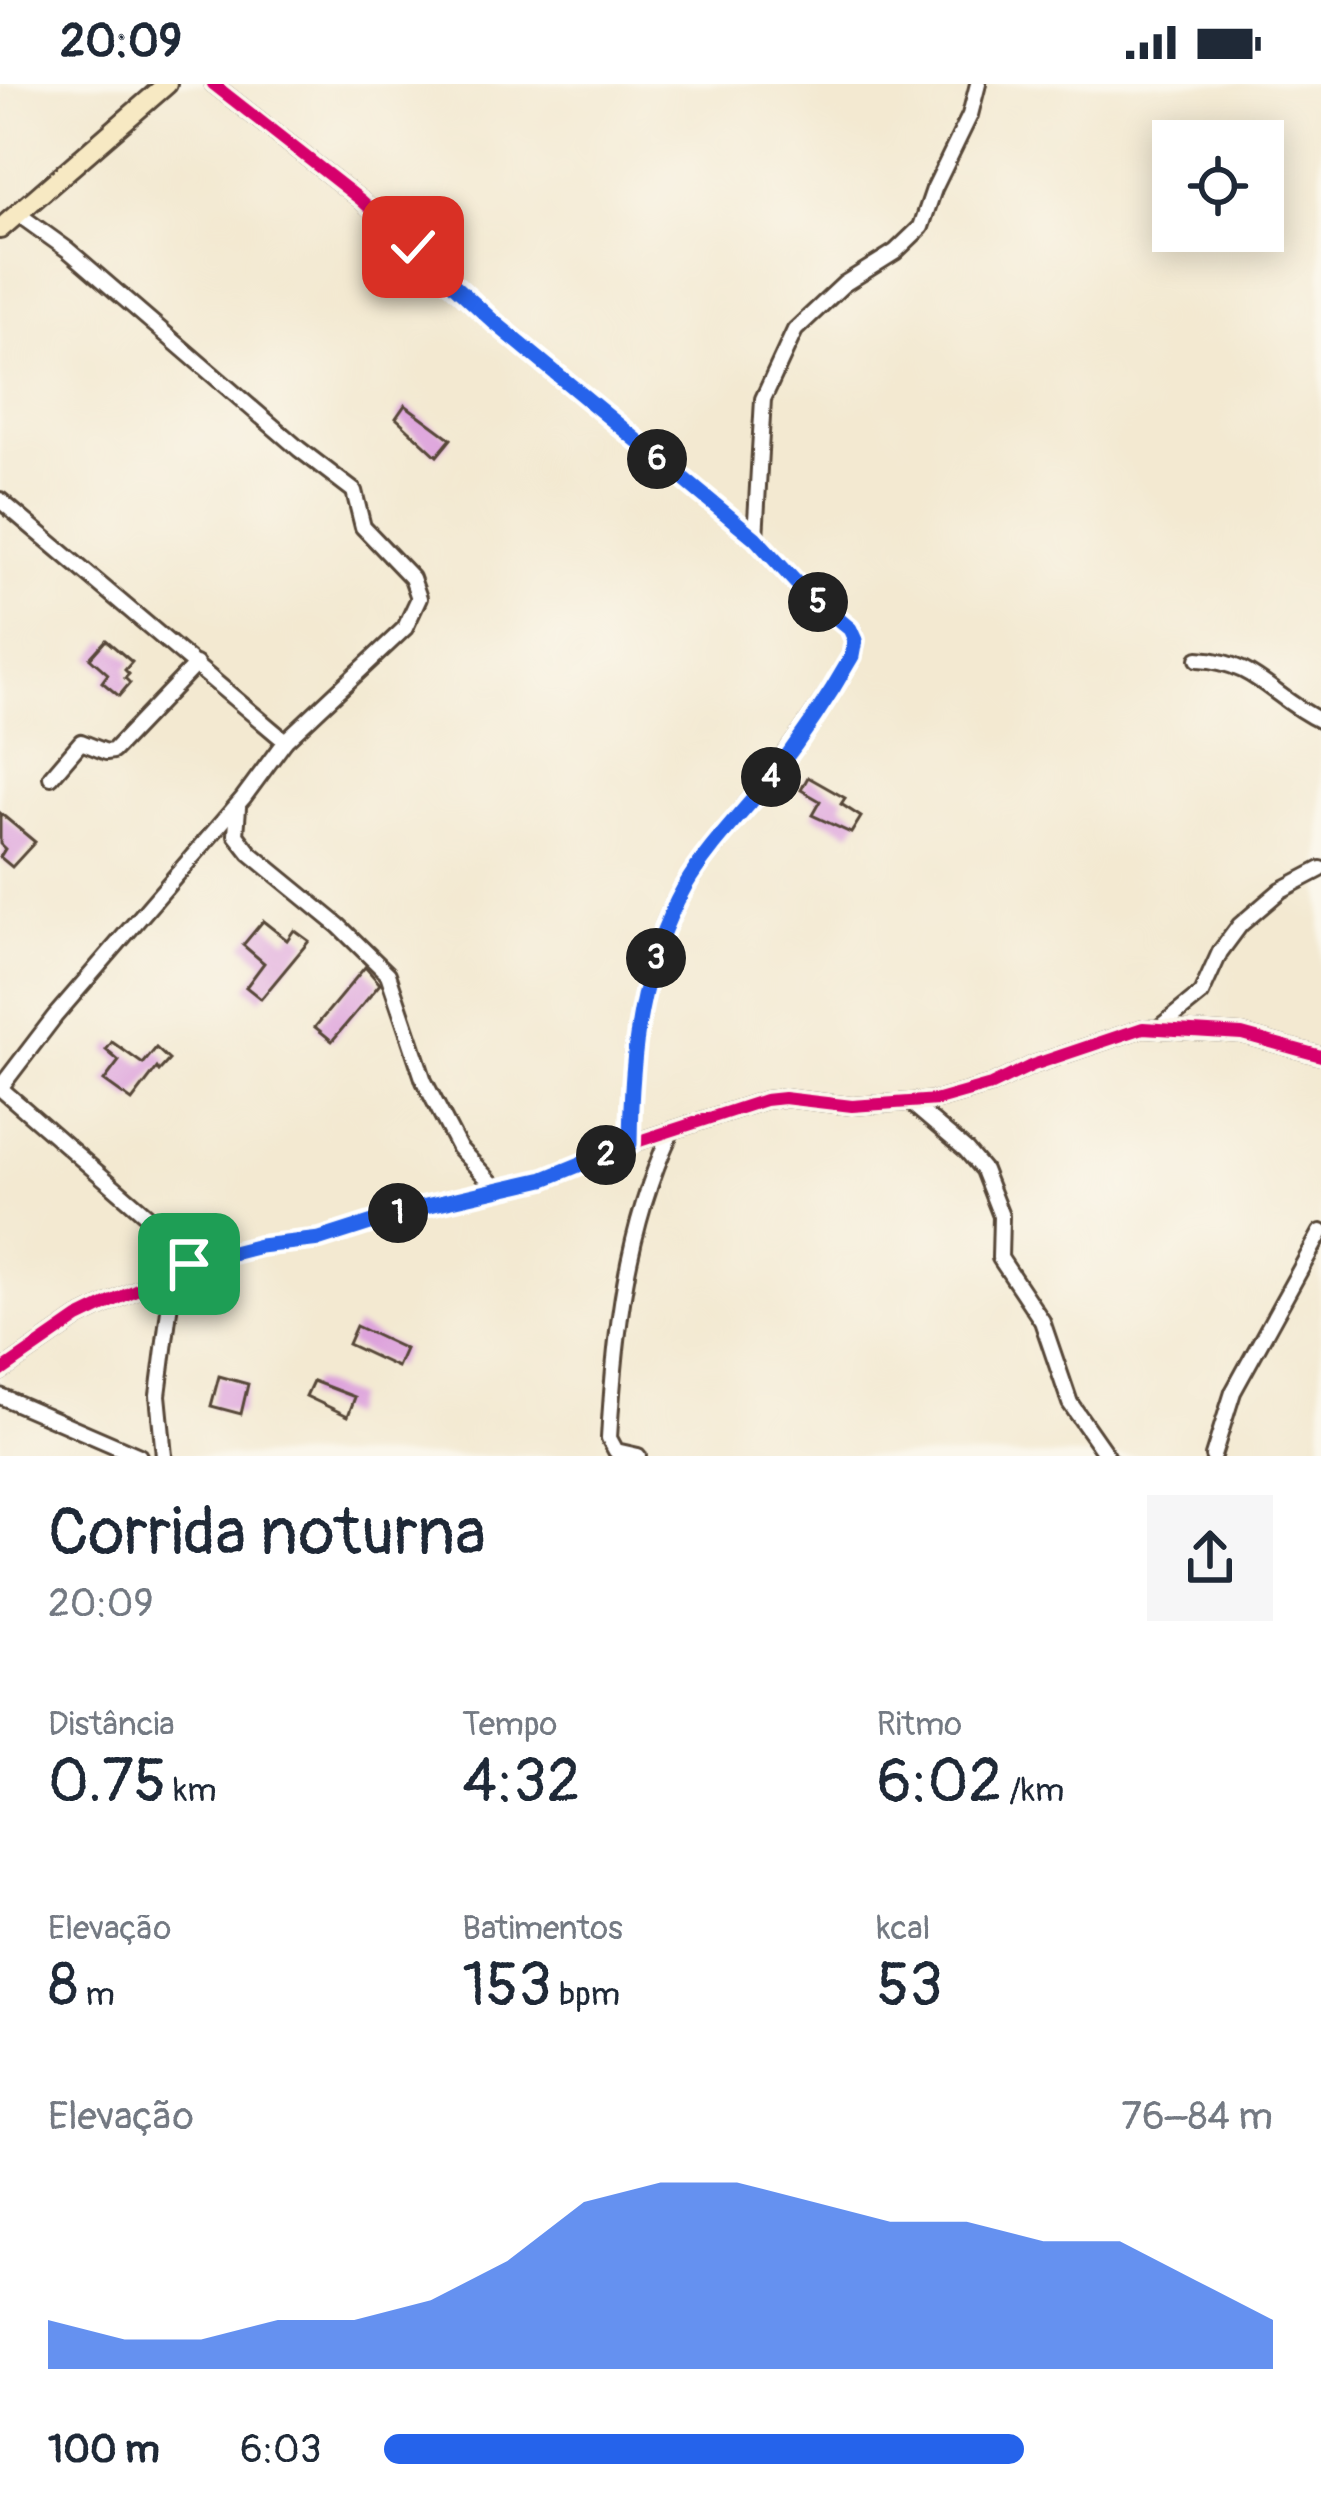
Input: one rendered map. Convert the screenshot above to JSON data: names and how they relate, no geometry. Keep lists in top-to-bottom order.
{
  "page": {
    "status": "20:09",
    "pins": [
      "6",
      "5",
      "4",
      "3",
      "2",
      "1"
    ],
    "heading": ["Corrida noturna", "20:09"],
    "stats": [
      ["Distância", "0.75 km"],
      ["Tempo", "4:32"],
      ["Ritmo", "6:02 /km"],
      ["Elevação", "8 m"],
      ["Batimentos", "153 bpm"],
      ["kcal", "53"]
    ],
    "chart": ["Elevação", "76–84 m"],
    "list": [
      {
        "name": "100 m",
        "note": "6:03"
      }
    ]
  }
}
